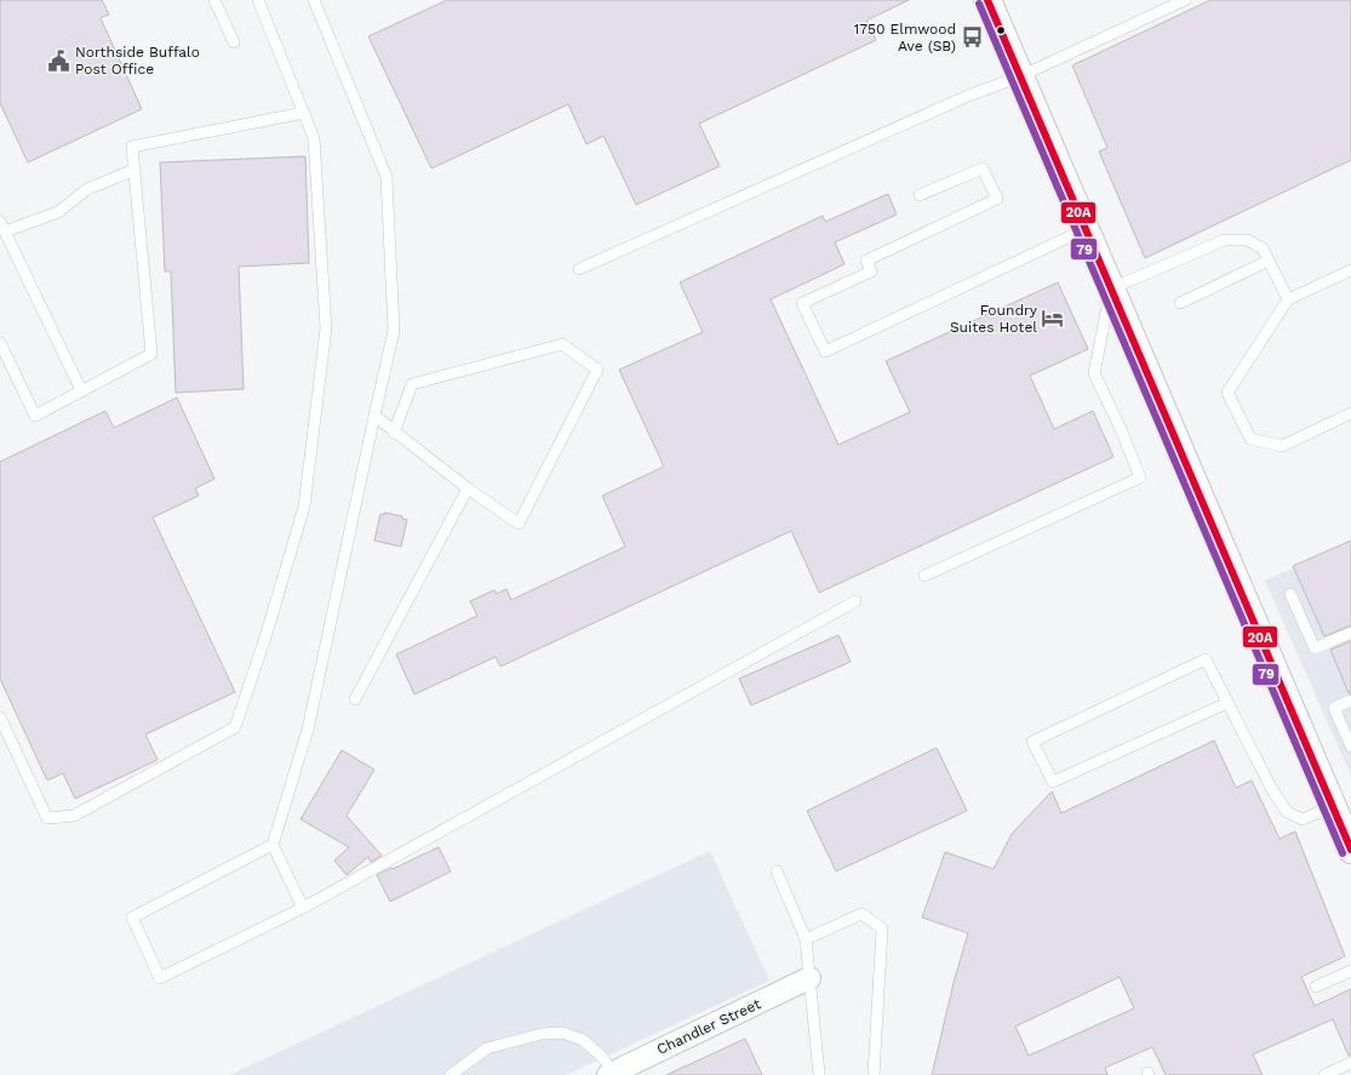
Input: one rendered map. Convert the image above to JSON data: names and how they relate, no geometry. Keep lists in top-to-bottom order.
{
  "streets": {
    "street": ["Chandler Street"]
  },
  "places": {
    "bus stop": ["1750 Elmwood Ave (SB)"],
    "public building": ["Northside Buffalo Post Office"],
    "hotel": ["Foundry Suites Hotel"]
  },
  "lines": ["transit line 20A", "transit line 79"]
}
